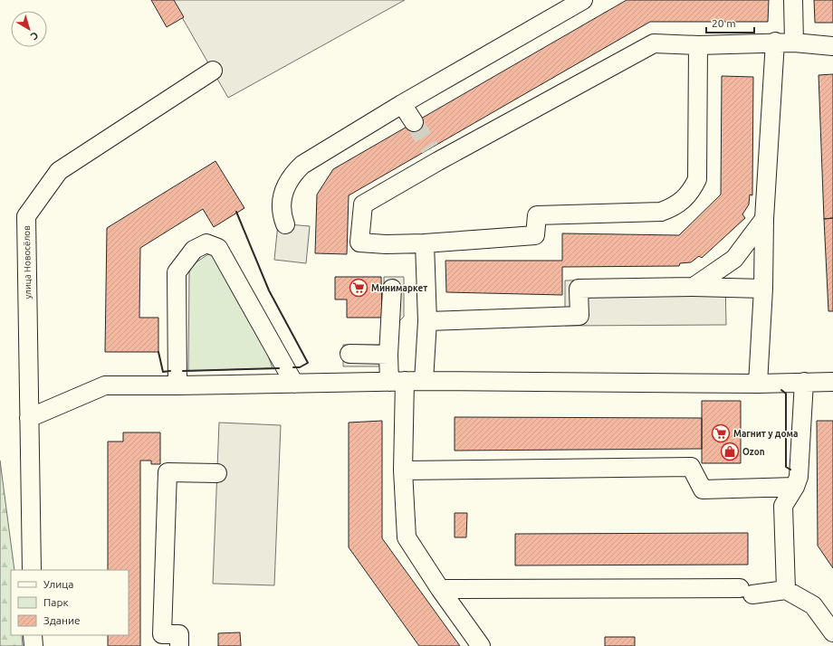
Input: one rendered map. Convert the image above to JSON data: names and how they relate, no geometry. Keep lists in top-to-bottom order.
{
  "streets": {
    "street": ["улица Новосёлов"]
  },
  "places": {
    "supermarket": ["Минимаркет", "Магнит у дома"],
    "shop": ["Ozon"]
  },
  "legend": ["Улица", "Парк", "Здание"],
  "scale_bar": "20 m",
  "north": "bottom right"
}
